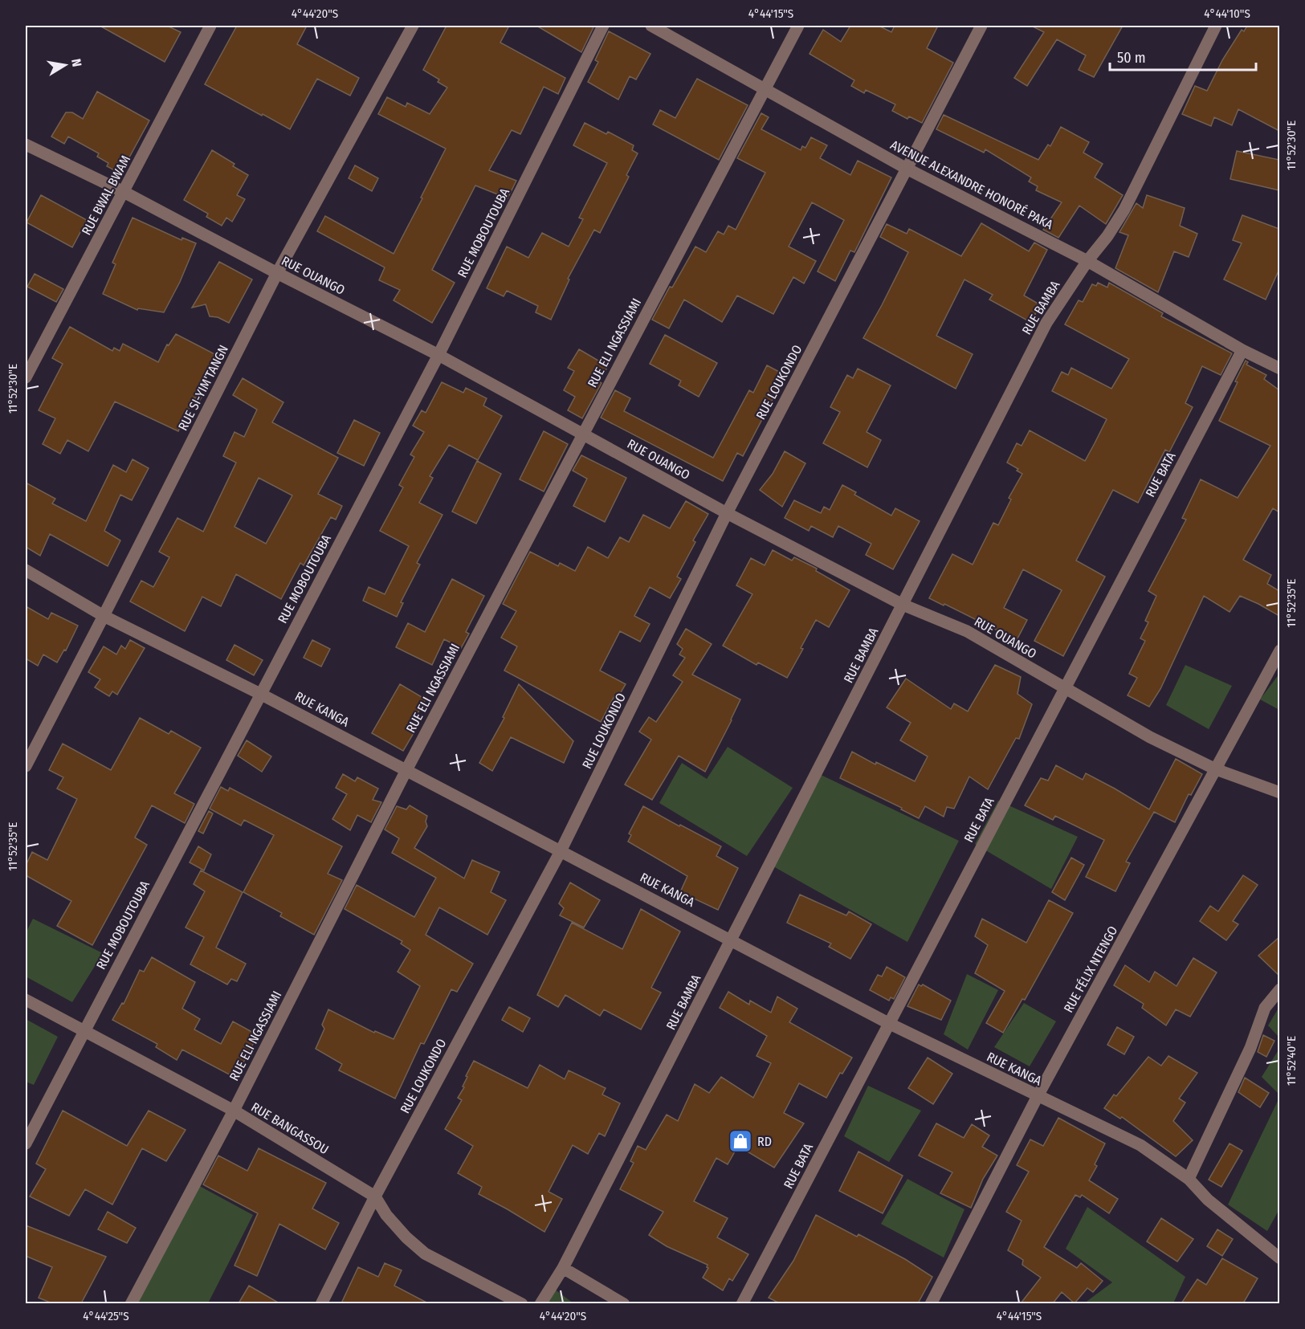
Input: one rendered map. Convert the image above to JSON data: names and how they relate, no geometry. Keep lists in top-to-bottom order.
{
  "streets": {
    "street": [
      "AVENUE ALEXANDRE HONORÉ PAKA",
      "RUE BWAL BWAM",
      "RUE MOBOUTOUBA",
      "RUE OUANGO",
      "RUE BAMBA",
      "RUE ELI NGASSIAMI",
      "RUE LOUKONDO",
      "RUE SI-YIM'TANGN",
      "RUE BATA",
      "RUE KANGA",
      "RUE FÉLIX NTENGO",
      "RUE BANGASSOU"
    ]
  },
  "crossings": [
    ["AVENUE ALEXANDRE HONORÉ PAKA", "RUE BAMBA"],
    ["AVENUE ALEXANDRE HONORÉ PAKA", "RUE ELI NGASSIAMI"],
    ["AVENUE ALEXANDRE HONORÉ PAKA", "RUE LOUKONDO"],
    ["AVENUE ALEXANDRE HONORÉ PAKA", "RUE BATA"],
    ["RUE BWAL BWAM", "RUE OUANGO"],
    ["RUE MOBOUTOUBA", "RUE OUANGO"],
    ["RUE MOBOUTOUBA", "RUE KANGA"],
    ["RUE MOBOUTOUBA", "RUE BANGASSOU"],
    ["RUE OUANGO", "RUE BAMBA"],
    ["RUE OUANGO", "RUE ELI NGASSIAMI"],
    ["RUE OUANGO", "RUE LOUKONDO"],
    ["RUE OUANGO", "RUE SI-YIM'TANGN"],
    ["RUE OUANGO", "RUE BATA"],
    ["RUE OUANGO", "RUE FÉLIX NTENGO"],
    ["RUE BAMBA", "RUE KANGA"],
    ["RUE ELI NGASSIAMI", "RUE KANGA"],
    ["RUE ELI NGASSIAMI", "RUE BANGASSOU"],
    ["RUE LOUKONDO", "RUE KANGA"],
    ["RUE LOUKONDO", "RUE BANGASSOU"],
    ["RUE SI-YIM'TANGN", "RUE KANGA"],
    ["RUE BATA", "RUE KANGA"],
    ["RUE KANGA", "RUE FÉLIX NTENGO"]
  ],
  "places": {
    "shop": ["RD"]
  },
  "scale_bar": "50 m",
  "north": "right",
  "coordinates": [
    "4°44'20\"S",
    "4°44'15\"S",
    "4°44'10\"S",
    "11°52'30\"E",
    "11°52'35\"E",
    "11°52'40\"E",
    "4°44'25\"S"
  ]
}
